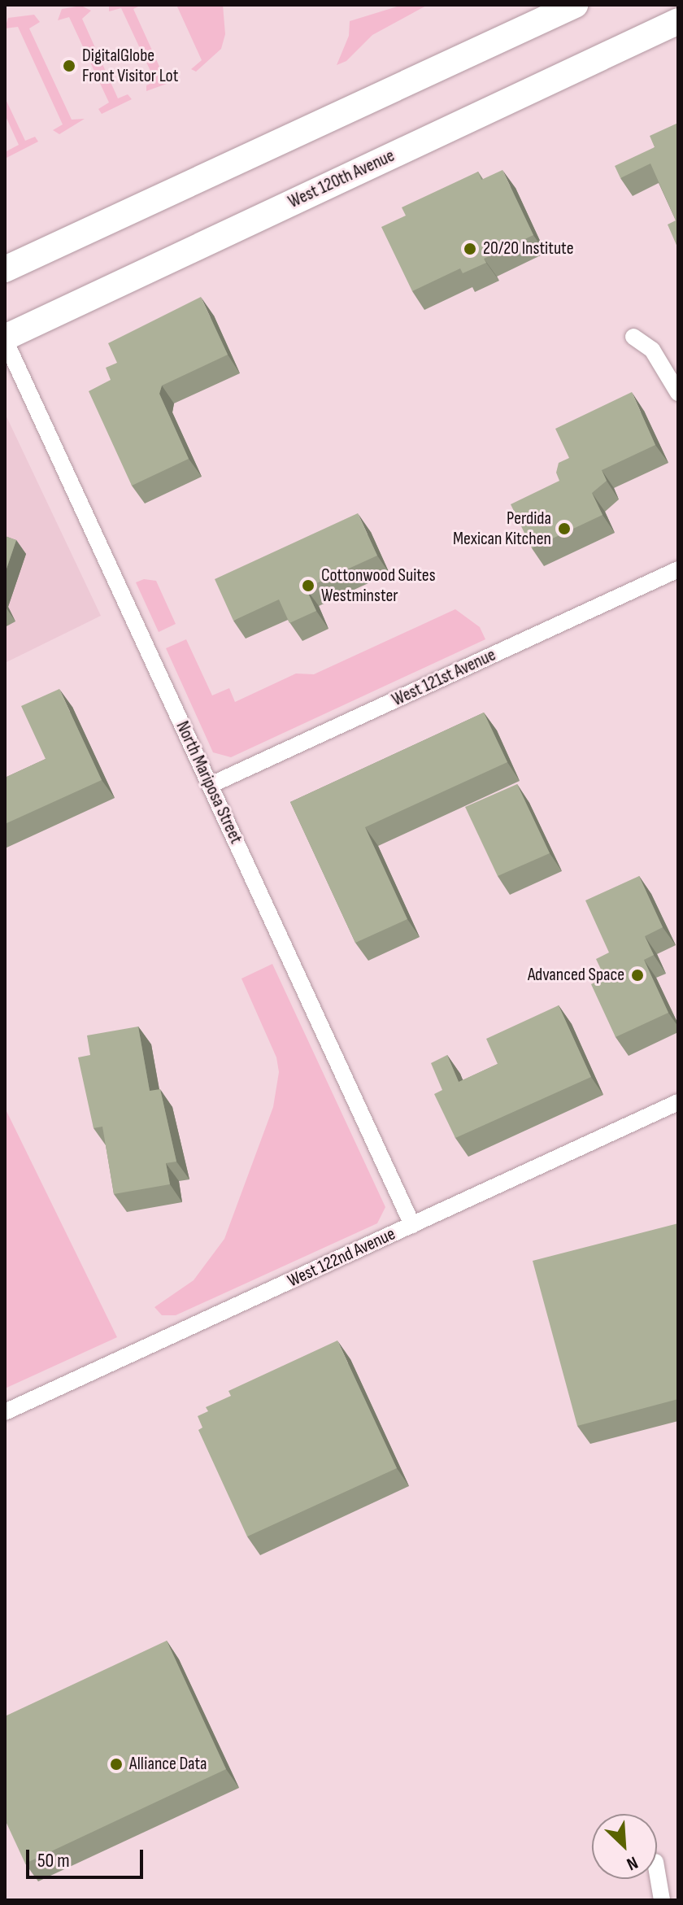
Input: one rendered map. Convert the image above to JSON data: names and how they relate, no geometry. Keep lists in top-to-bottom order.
{
  "streets": {
    "main road": ["West 120th Avenue"],
    "street": ["West 121st Avenue", "North Mariposa Street", "West 122nd Avenue"]
  },
  "crossings": [
    ["West 120th Avenue", "North Mariposa Street"],
    ["West 121st Avenue", "North Mariposa Street"],
    ["North Mariposa Street", "West 122nd Avenue"]
  ],
  "places": [
    "DigitalGlobe Front Visitor Lot",
    "20/20 Institute",
    "Perdida Mexican Kitchen",
    "Cottonwood Suites Westminster",
    "Advanced Space",
    "Alliance Data"
  ],
  "scale_bar": "50 m",
  "north": "bottom right"
}
